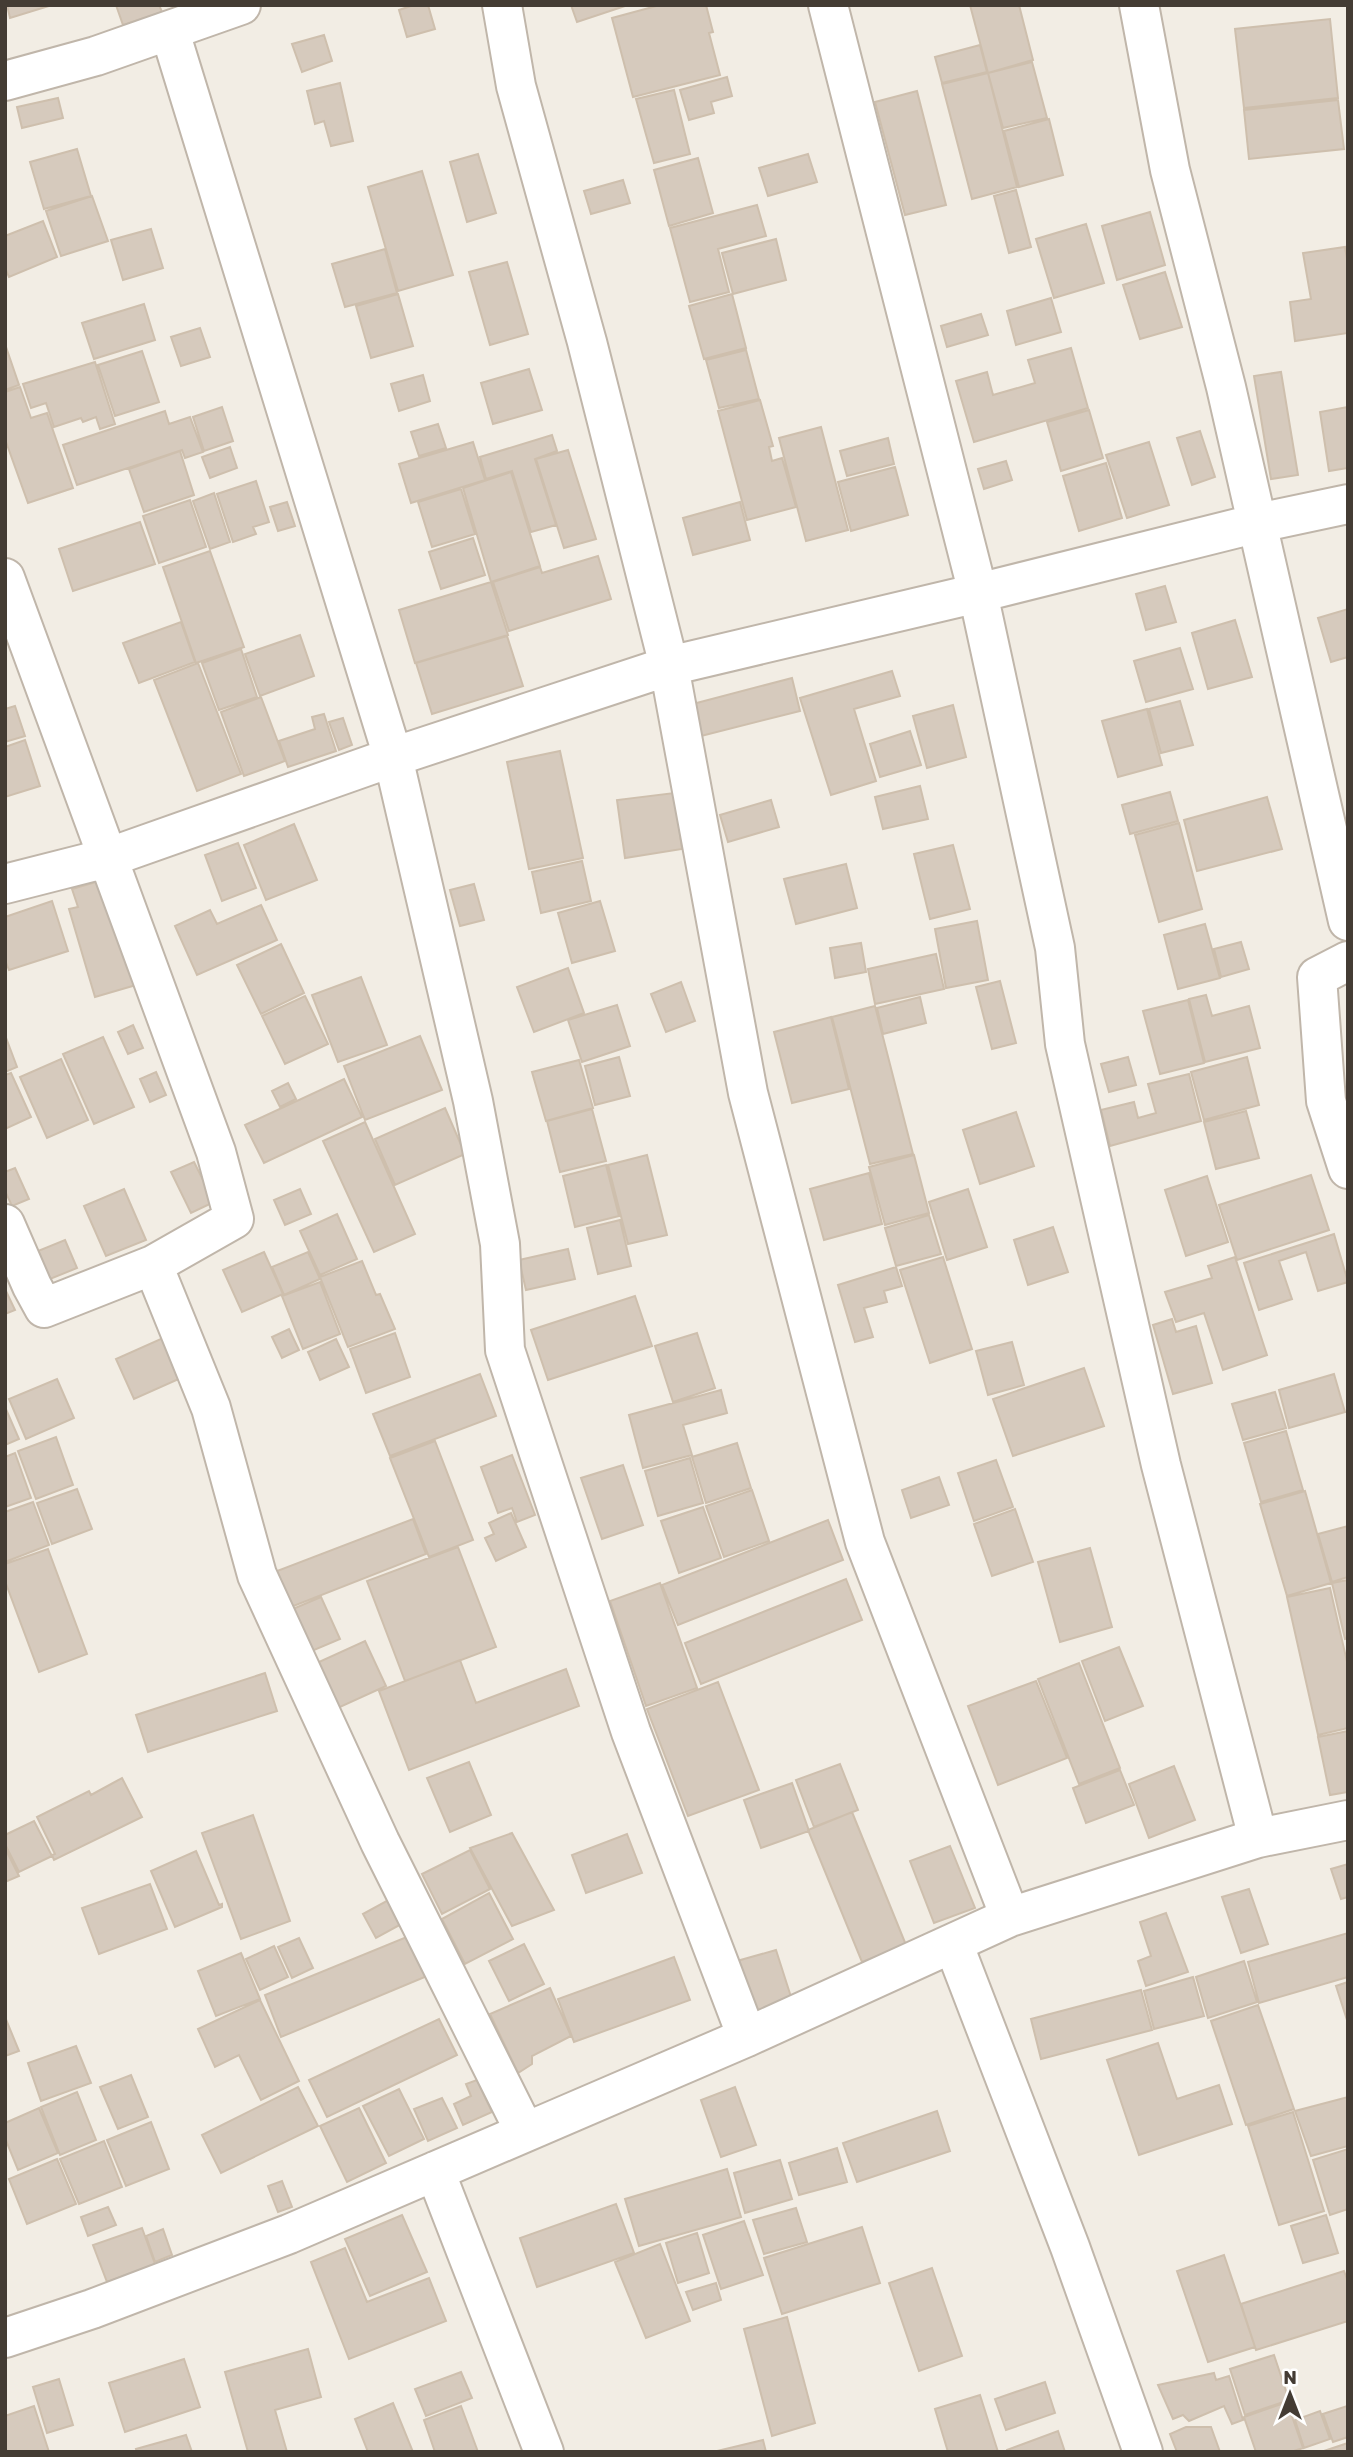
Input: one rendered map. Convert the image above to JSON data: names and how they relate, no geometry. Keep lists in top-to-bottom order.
{
  "north": "top"
}
